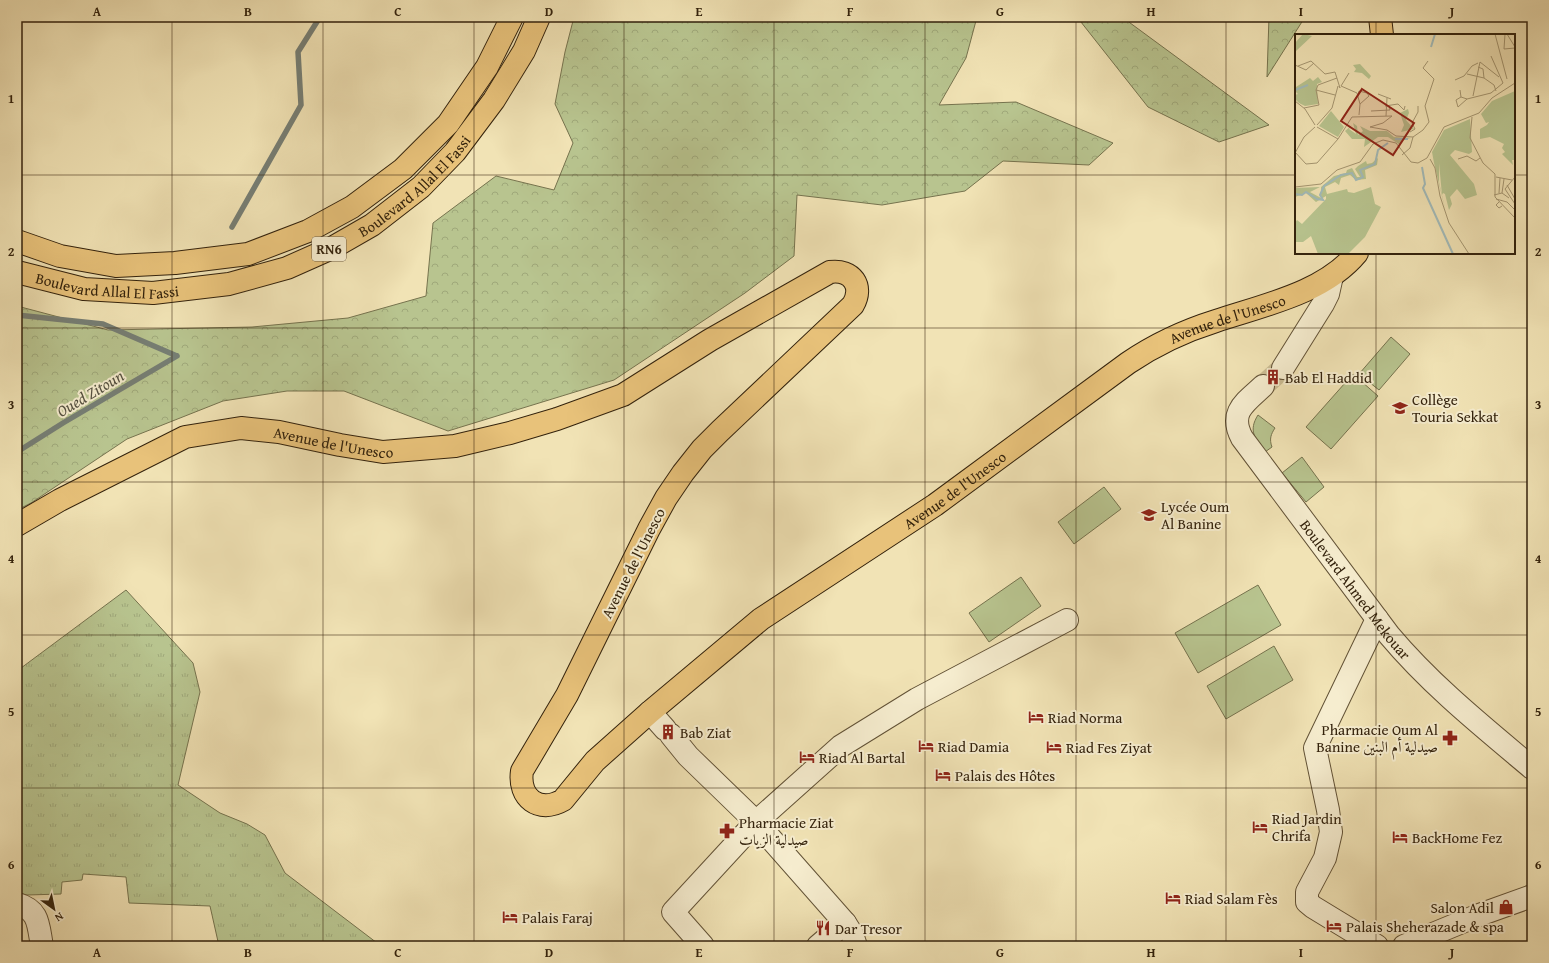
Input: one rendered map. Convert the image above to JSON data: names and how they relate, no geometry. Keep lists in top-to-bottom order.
{
  "streets": {
    "main road": ["Boulevard Allal El Fassi", "RN6", "Avenue de l'Unesco"],
    "street": ["Boulevard Ahmed Mekouar"]
  },
  "water": ["Oued Zitoun"],
  "places": {
    "building": ["Bab El Haddid", "Bab Ziat"],
    "school or university": ["Collège Touria Sekkat", "Lycée Oum Al Banine"],
    "hotel": [
      "Riad Norma",
      "Riad Damia",
      "Riad Fes Ziyat",
      "Riad Al Bartal",
      "Palais des Hôtes",
      "Riad Jardin Chrifa",
      "BackHome Fez",
      "Riad Salam Fès",
      "Palais Faraj",
      "Palais Sheherazade & spa"
    ],
    "pharmacy": ["Pharmacie Oum Al Banine صيدلية أم البنين", "Pharmacie Ziat صيدلية الزيات"],
    "shop": ["Salon Adil"],
    "restaurant": ["Dar Tresor"]
  },
  "north": "bottom right",
  "grid": {
    "columns": [
      "A",
      "B",
      "C",
      "D",
      "E",
      "F",
      "G",
      "H",
      "I",
      "J"
    ],
    "rows": [
      "1",
      "2",
      "3",
      "4",
      "5",
      "6"
    ]
  }
}
